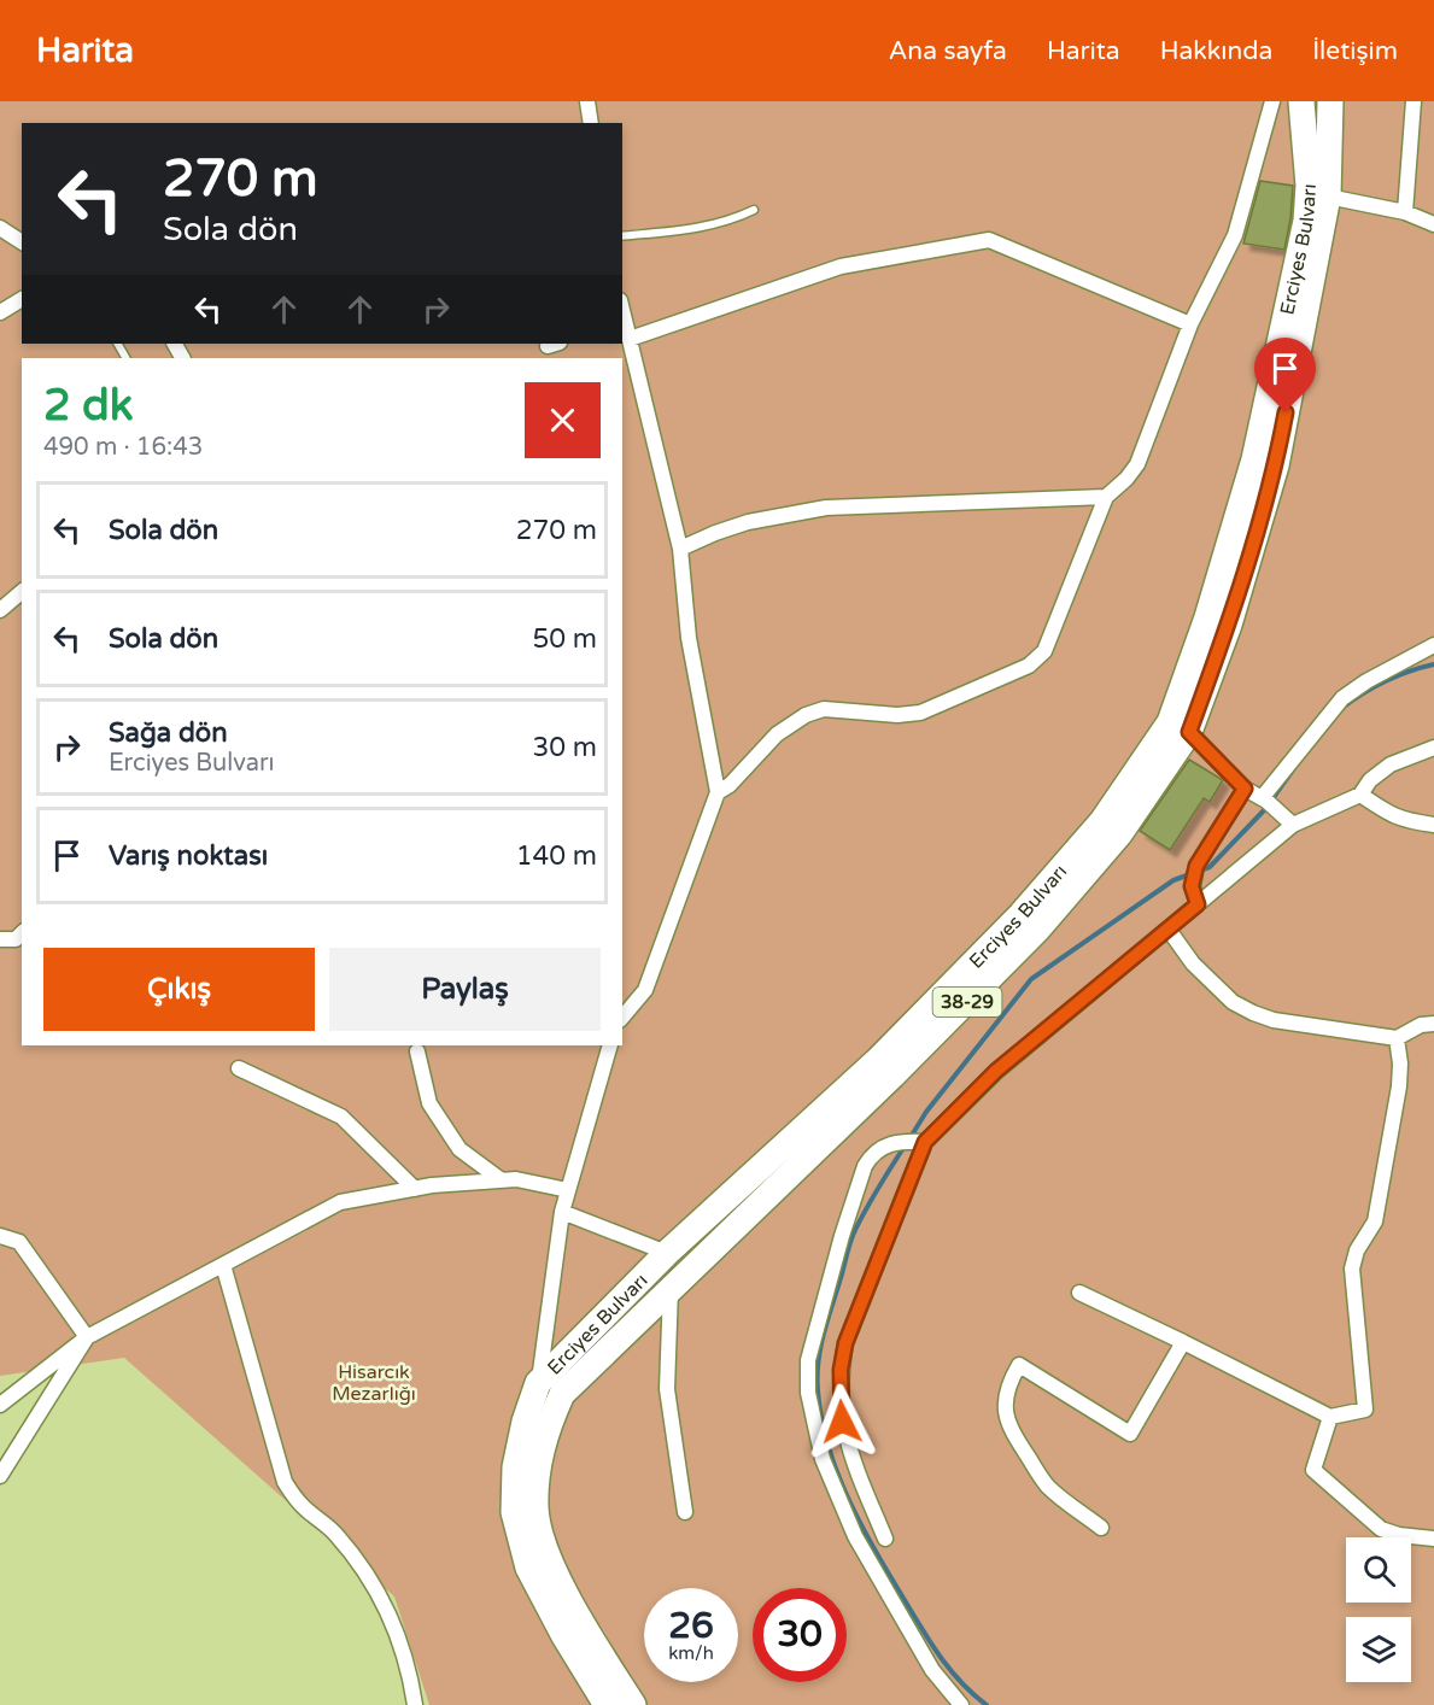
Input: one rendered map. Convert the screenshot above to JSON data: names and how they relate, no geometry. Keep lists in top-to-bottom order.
{
  "streets": {
    "highway": ["Erciyes Bulvarı", "38-29"]
  },
  "parks": ["Hisarcık Mezarlığı"],
  "page": {
    "header": "Harita",
    "nav": [
      "Ana sayfa",
      "Harita",
      "Hakkında",
      "İletişim"
    ],
    "turn": ["270 m", "Sola dön"],
    "heading": ["2 dk", "490 m · 16:43"],
    "list": [
      {
        "name": "Sola dön",
        "value": "270 m"
      },
      {
        "name": "Sola dön",
        "value": "50 m"
      },
      {
        "name": "Sağa dön",
        "note": "Erciyes Bulvarı",
        "value": "30 m"
      },
      {
        "name": "Varış noktası",
        "value": "140 m"
      }
    ],
    "buttons": ["Çıkış", "Paylaş"],
    "speed": "26 km/h",
    "limit": "30"
  }
}
